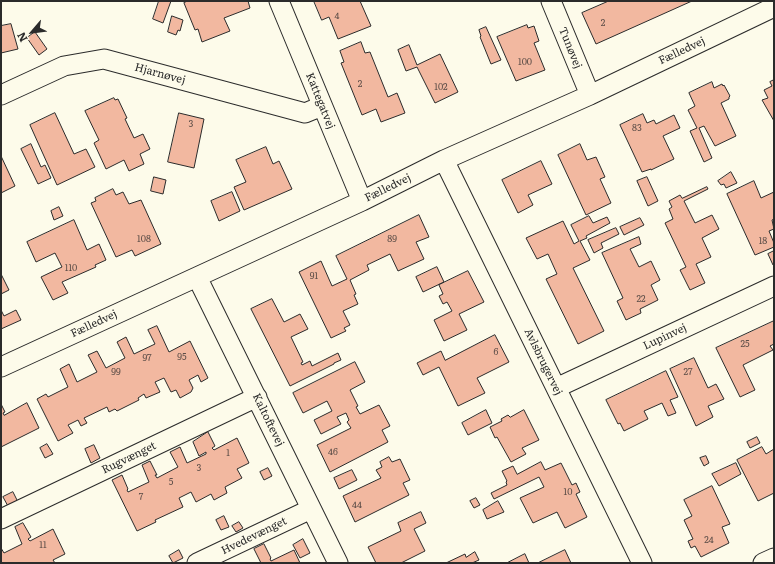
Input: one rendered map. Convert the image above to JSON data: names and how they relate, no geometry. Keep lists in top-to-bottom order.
{
  "streets": {
    "street": [
      "Tunøvej",
      "Fælledvej",
      "Hjarnøvej",
      "Kattegatvej",
      "Lupinvej",
      "Avlsbrugervej",
      "Kaltoftevej",
      "Rugvænget",
      "Hvedevænget"
    ]
  },
  "crossings": [
    ["Tunøvej", "Fælledvej"],
    ["Fælledvej", "Kattegatvej"],
    ["Fælledvej", "Avlsbrugervej"],
    ["Fælledvej", "Kaltoftevej"],
    ["Hjarnøvej", "Kattegatvej"],
    ["Lupinvej", "Avlsbrugervej"],
    ["Kaltoftevej", "Rugvænget"],
    ["Kaltoftevej", "Hvedevænget"]
  ],
  "house_numbers": [
    "4",
    "2",
    "100",
    "2",
    "102",
    "3",
    "83",
    "108",
    "89",
    "18",
    "110",
    "91",
    "22",
    "25",
    "6",
    "95",
    "97",
    "99",
    "27",
    "46",
    "1",
    "3",
    "5",
    "10",
    "7",
    "44",
    "24",
    "11"
  ],
  "north": "bottom left"
}
